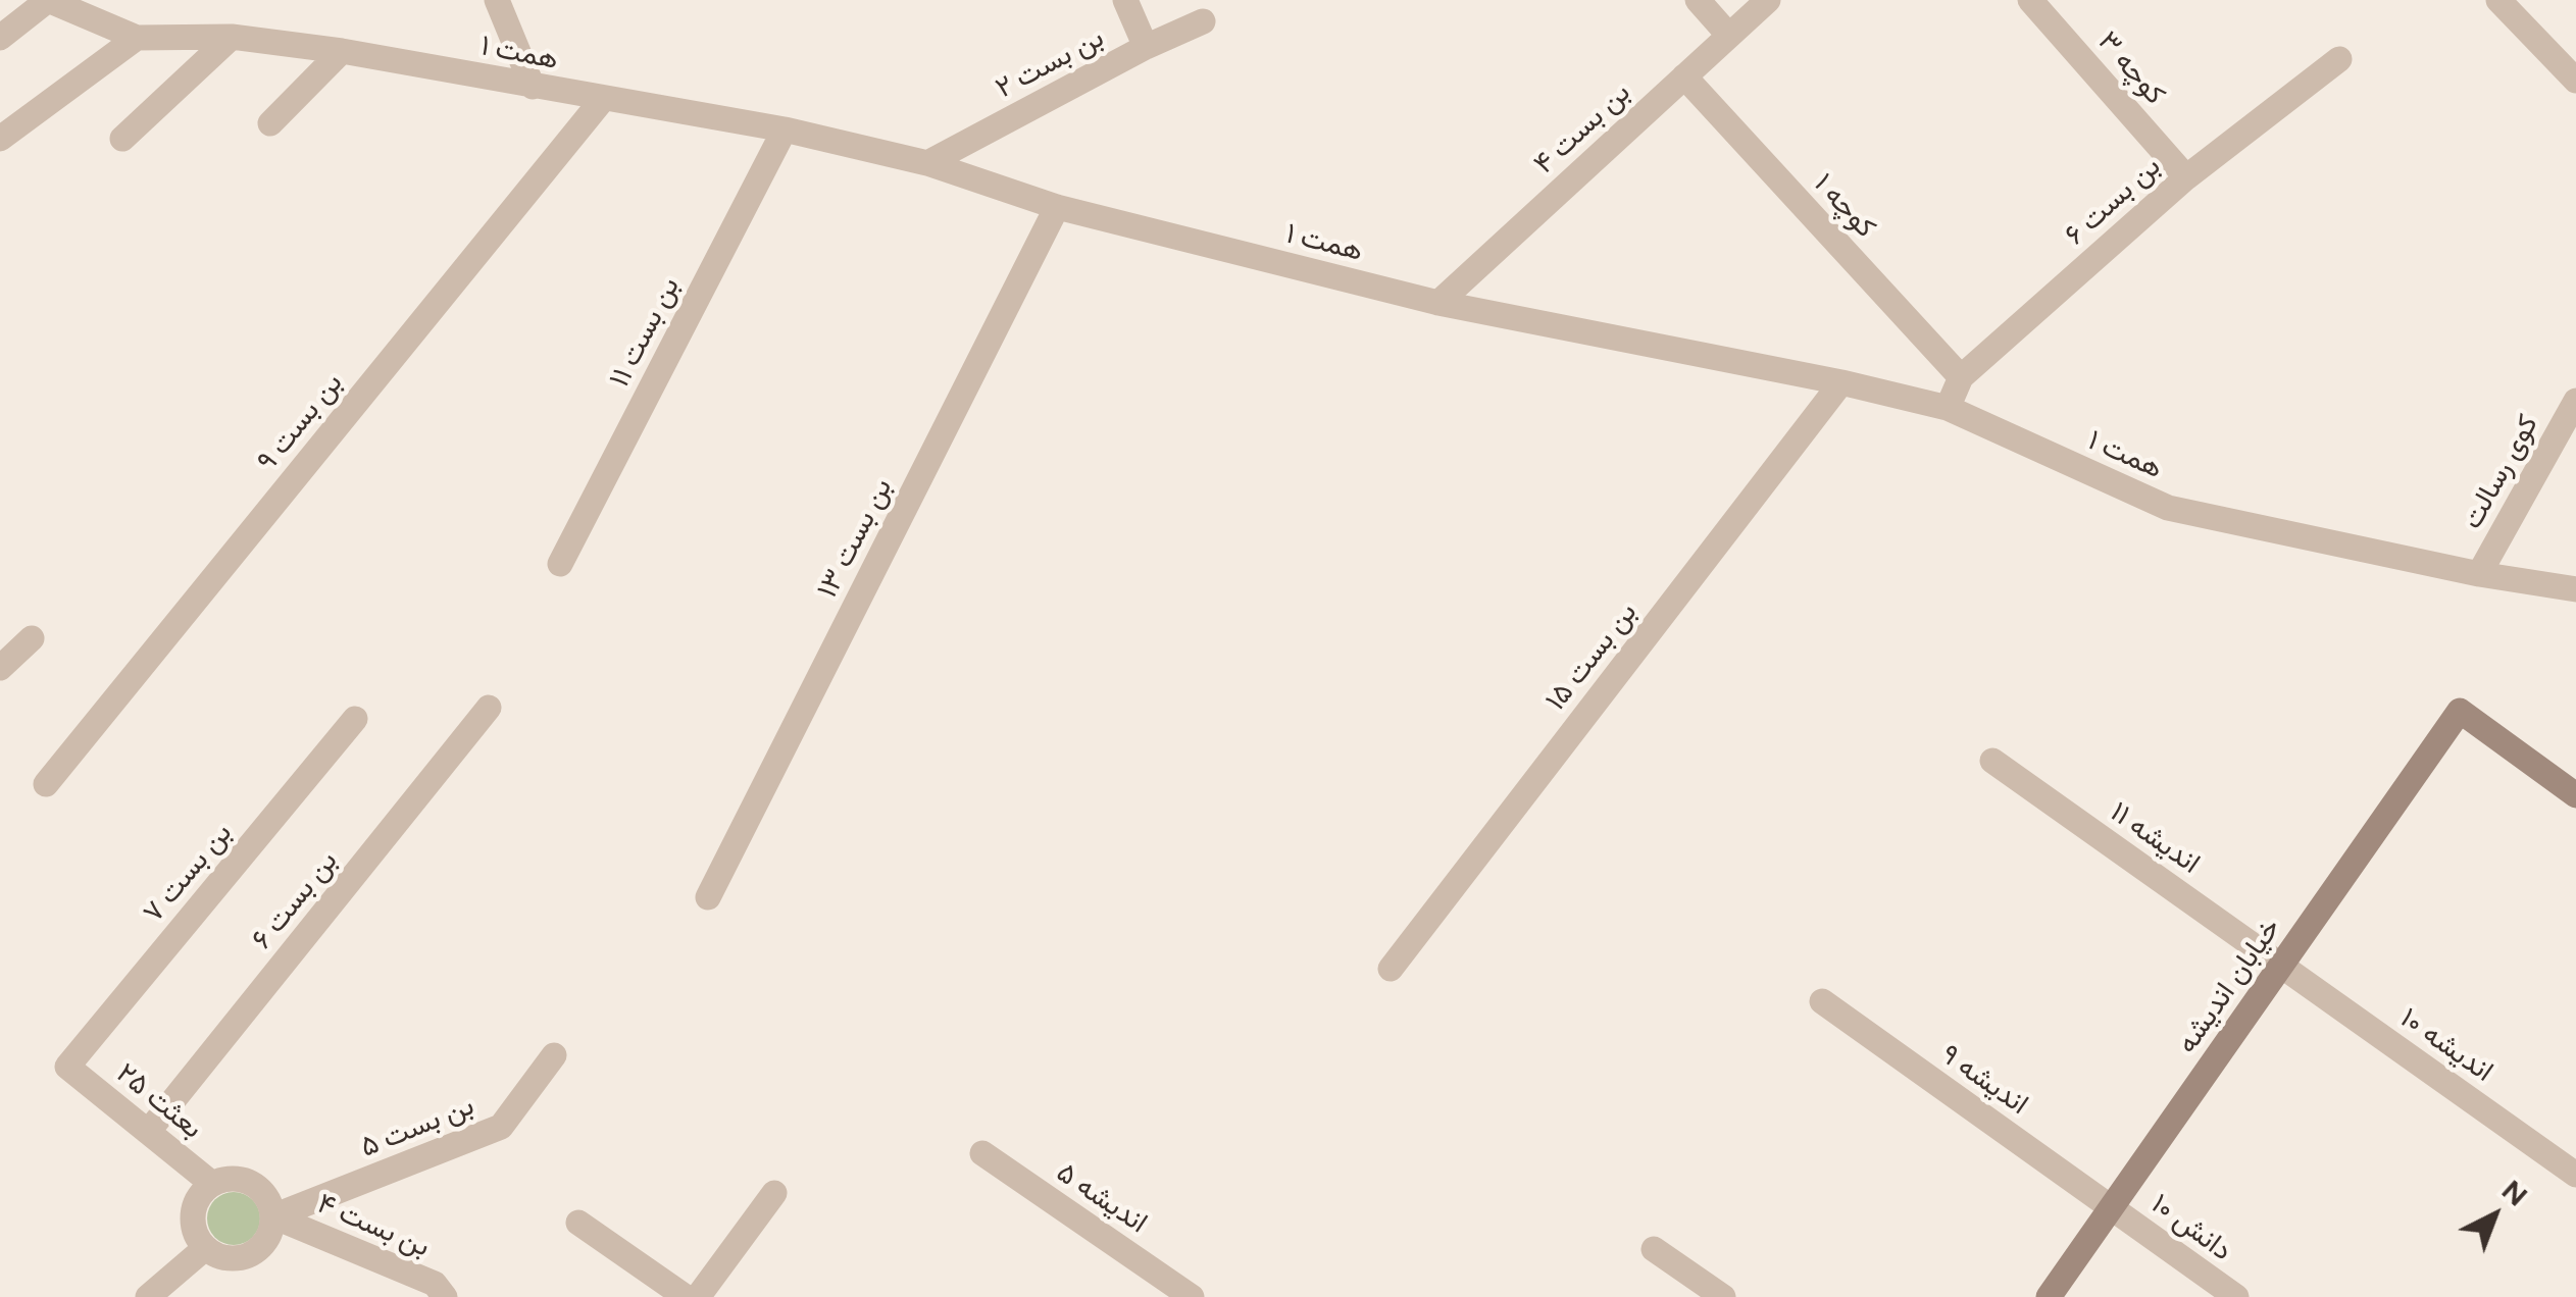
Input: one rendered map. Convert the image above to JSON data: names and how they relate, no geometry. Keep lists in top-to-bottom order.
{
  "streets": {
    "main road": ["خیابان اندیشه"],
    "street": [
      "همت ۱",
      "بن بست ۲",
      "کوچه ۳",
      "بن بست ۴",
      "بن بست ۶",
      "کوچه ۱",
      "بن بست ۱۱",
      "بن بست ۹",
      "کوی رسالت",
      "بن بست ۱۳",
      "بن بست ۱۵",
      "اندیشه ۱۱",
      "بن بست ۷",
      "اندیشه ۱۰",
      "اندیشه ۹",
      "بعثت ۲۵",
      "بن بست ۵",
      "اندیشه ۵",
      "دانش ۱۰"
    ]
  },
  "crossings": [
    ["همت ۱", "بن بست ۲"],
    ["همت ۱", "بن بست ۴"],
    ["همت ۱", "بن بست ۶"],
    ["همت ۱", "بن بست ۱۱"],
    ["همت ۱", "بن بست ۹"],
    ["همت ۱", "کوی رسالت"],
    ["همت ۱", "بن بست ۱۳"],
    ["همت ۱", "بن بست ۱۵"],
    ["کوچه ۳", "بن بست ۶"],
    ["بن بست ۴", "کوچه ۱"],
    ["بن بست ۴", "بعثت ۲۵"],
    ["بن بست ۴", "بن بست ۵"],
    ["بن بست ۶", "کوچه ۱"],
    ["بن بست ۶", "بعثت ۲۵"],
    ["اندیشه ۱۱", "خیابان اندیشه"],
    ["اندیشه ۱۱", "اندیشه ۱۰"],
    ["بن بست ۷", "بعثت ۲۵"],
    ["خیابان اندیشه", "اندیشه ۱۰"],
    ["خیابان اندیشه", "اندیشه ۹"],
    ["خیابان اندیشه", "دانش ۱۰"],
    ["اندیشه ۹", "دانش ۱۰"],
    ["بعثت ۲۵", "بن بست ۵"]
  ],
  "north": "top right"
}
